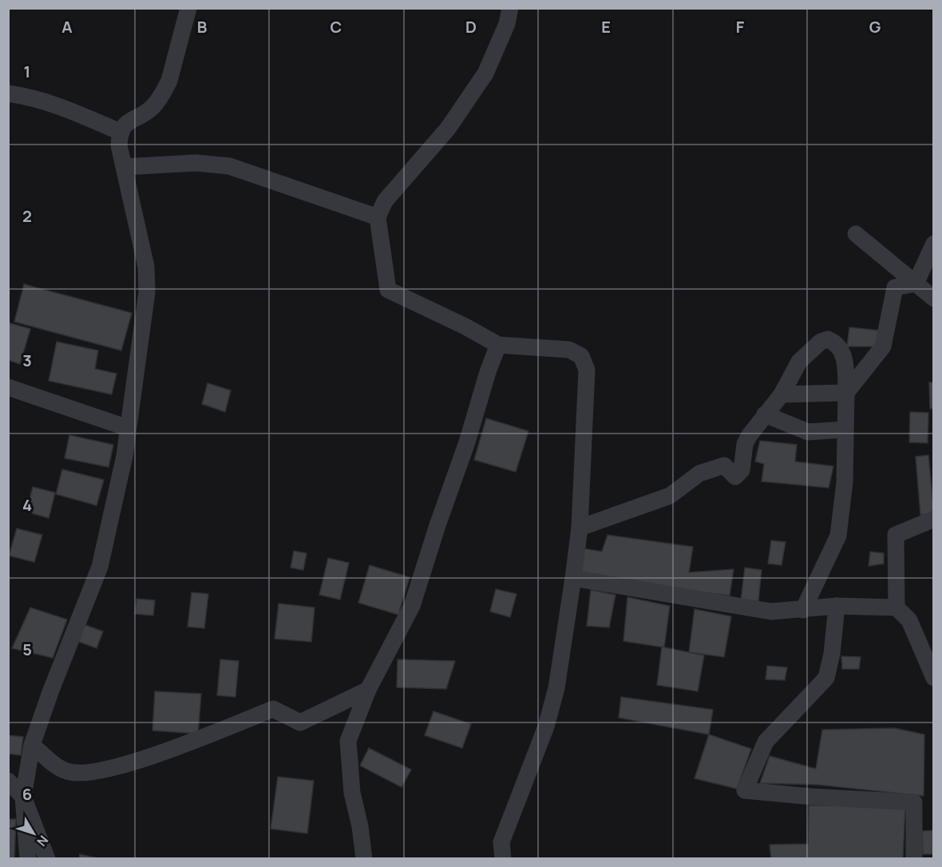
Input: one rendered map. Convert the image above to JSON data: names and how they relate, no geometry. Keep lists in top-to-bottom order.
{
  "north": "bottom right",
  "grid": {
    "columns": [
      "A",
      "B",
      "C",
      "D",
      "E",
      "F",
      "G"
    ],
    "rows": [
      "1",
      "2",
      "3",
      "4",
      "5",
      "6"
    ]
  }
}
